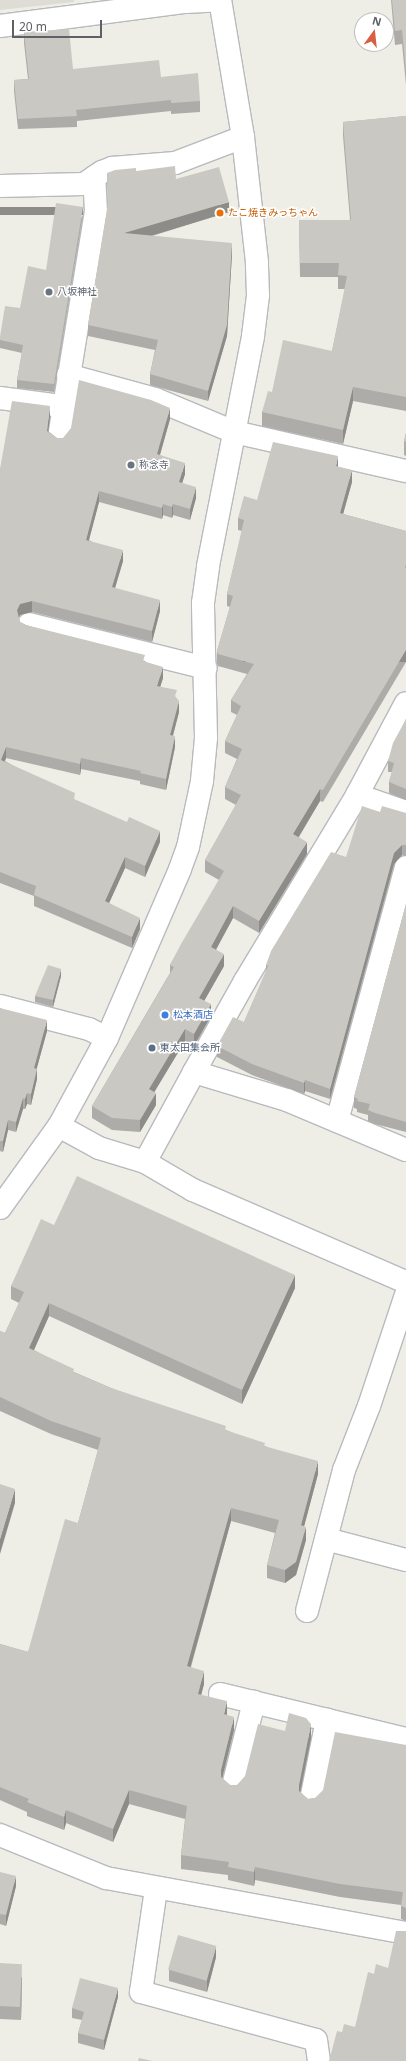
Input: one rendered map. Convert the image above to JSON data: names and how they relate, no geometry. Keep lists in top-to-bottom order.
{
  "places": [
    "たこ焼きみっちゃん",
    "八坂神社",
    "称念寺",
    "松本酒店",
    "東太田集会所"
  ],
  "scale_bar": "20 m",
  "north": "top"
}
